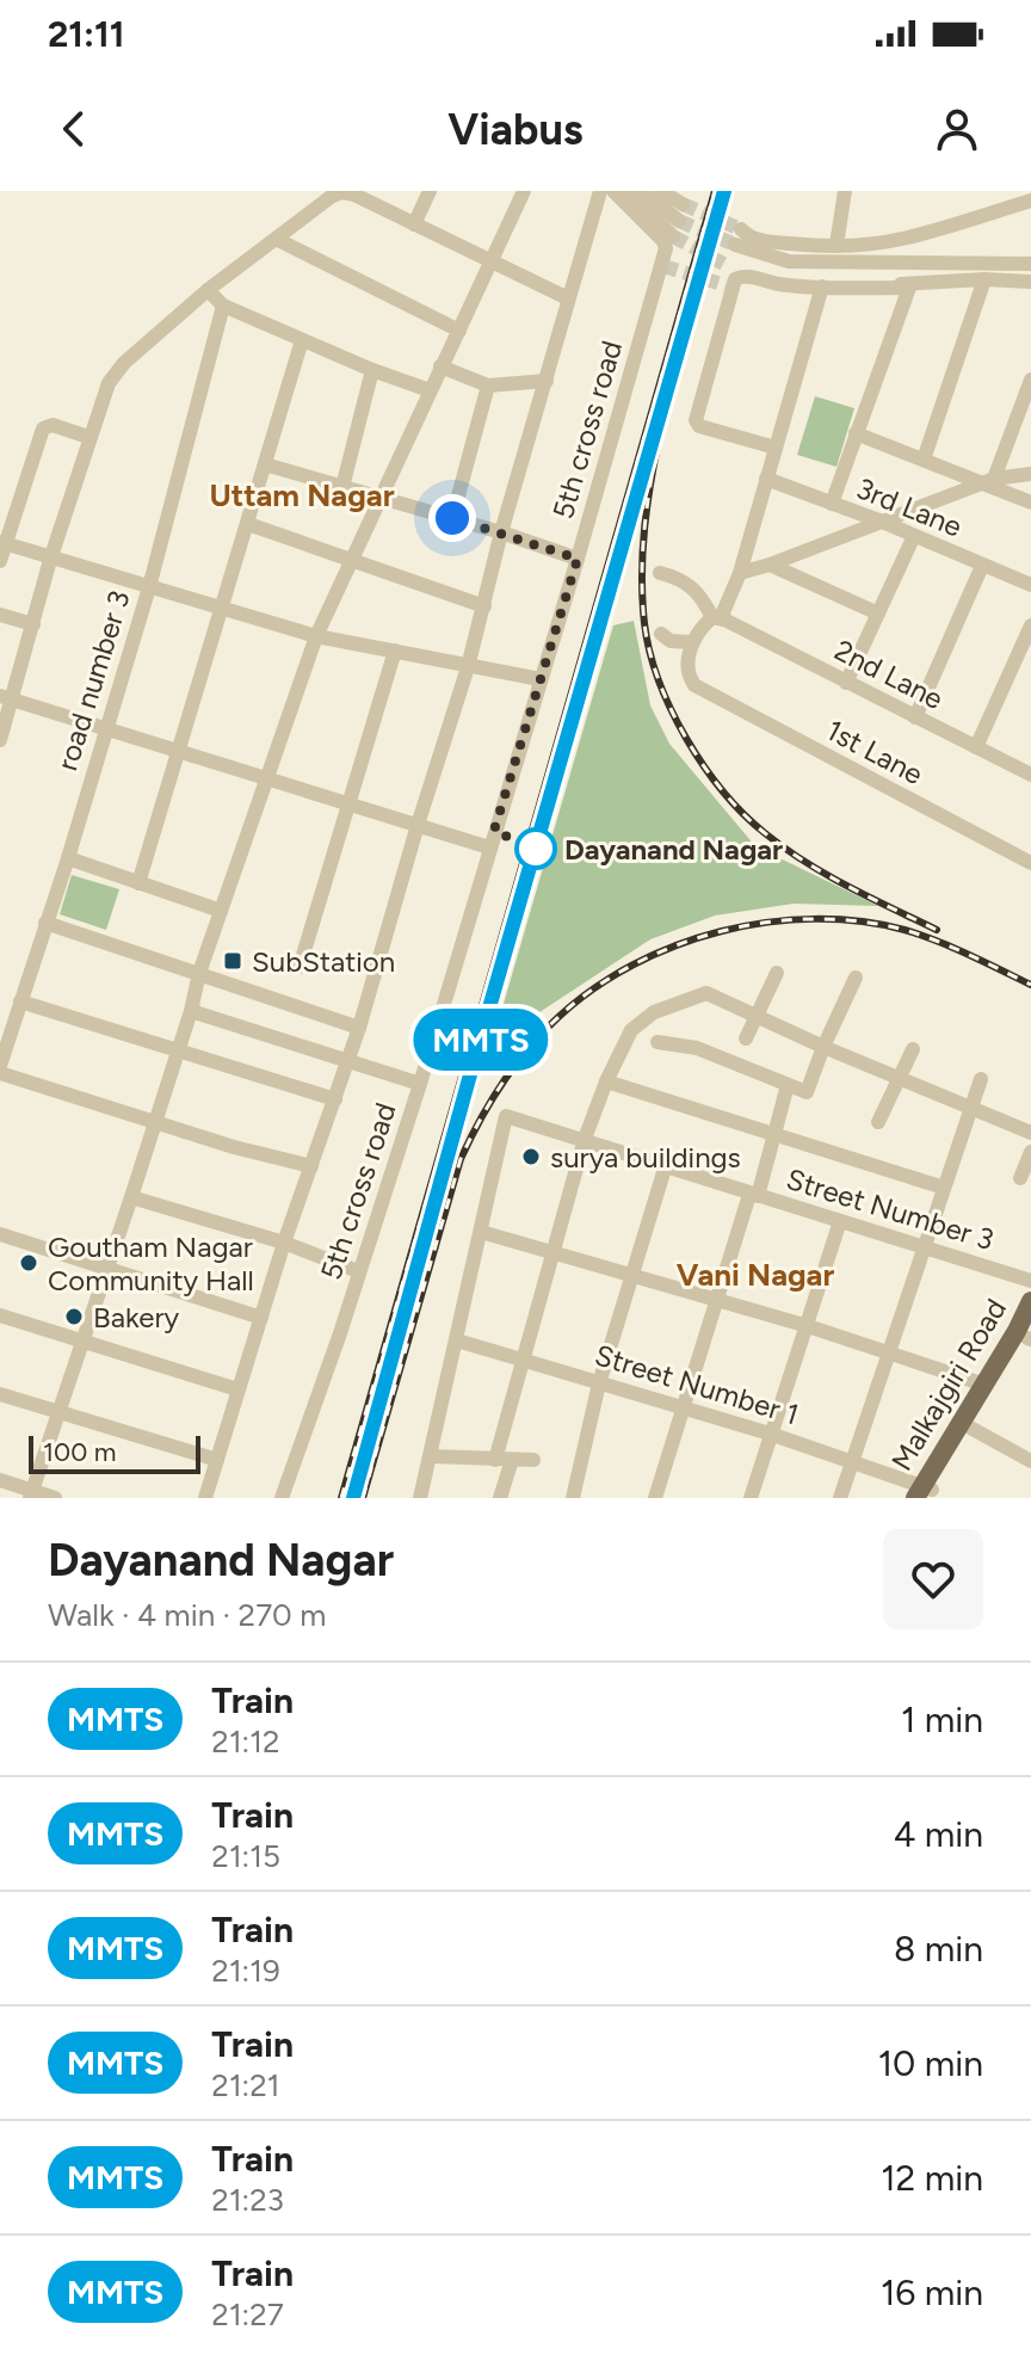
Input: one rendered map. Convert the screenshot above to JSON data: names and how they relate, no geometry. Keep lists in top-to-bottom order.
{
  "streets": {
    "main road": ["Malkajgiri Road"],
    "street": [
      "5th cross road",
      "3rd Lane",
      "2nd Lane",
      "road number 3",
      "1st Lane",
      "Street Number 3",
      "Street Number 1"
    ]
  },
  "crossings": [
    ["Street Number 3", "Street Number 1"],
    ["Street Number 1", "Malkajgiri Road"]
  ],
  "districts": ["Uttam Nagar", "Vani Nagar"],
  "places": {
    "other": [
      "Dayanand Nagar",
      "surya buildings",
      "Goutham Nagar Community Hall",
      "Bakery"
    ],
    "transit": ["SubStation"]
  },
  "scale_bar": "100 m",
  "page": {
    "status": "21:11",
    "header": "Viabus",
    "on_map": "MMTS",
    "scale": "100 m",
    "heading": ["Dayanand Nagar", "Walk · 4 min · 270 m"],
    "list": [
      {
        "mark": "MMTS",
        "name": "Train",
        "note": "21:12",
        "value": "1 min"
      },
      {
        "mark": "MMTS",
        "name": "Train",
        "note": "21:15",
        "value": "4 min"
      },
      {
        "mark": "MMTS",
        "name": "Train",
        "note": "21:19",
        "value": "8 min"
      },
      {
        "mark": "MMTS",
        "name": "Train",
        "note": "21:21",
        "value": "10 min"
      },
      {
        "mark": "MMTS",
        "name": "Train",
        "note": "21:23",
        "value": "12 min"
      },
      {
        "mark": "MMTS",
        "name": "Train",
        "note": "21:27",
        "value": "16 min"
      }
    ]
  }
}
